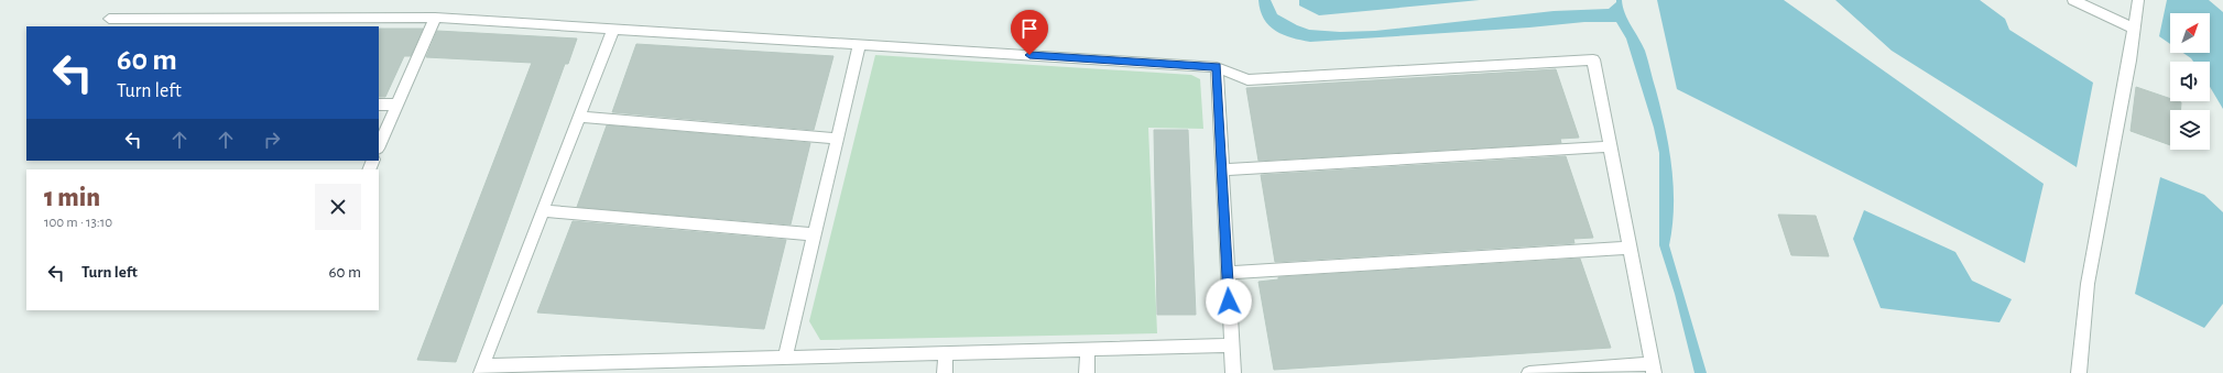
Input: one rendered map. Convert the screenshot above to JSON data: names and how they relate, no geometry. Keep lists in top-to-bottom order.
{
  "north": "top right",
  "page": {
    "turn": ["60 m", "Turn left"],
    "heading": ["1 min", "100 m · 13:10"],
    "list": [
      {
        "name": "Turn left",
        "value": "60 m"
      }
    ]
  }
}
